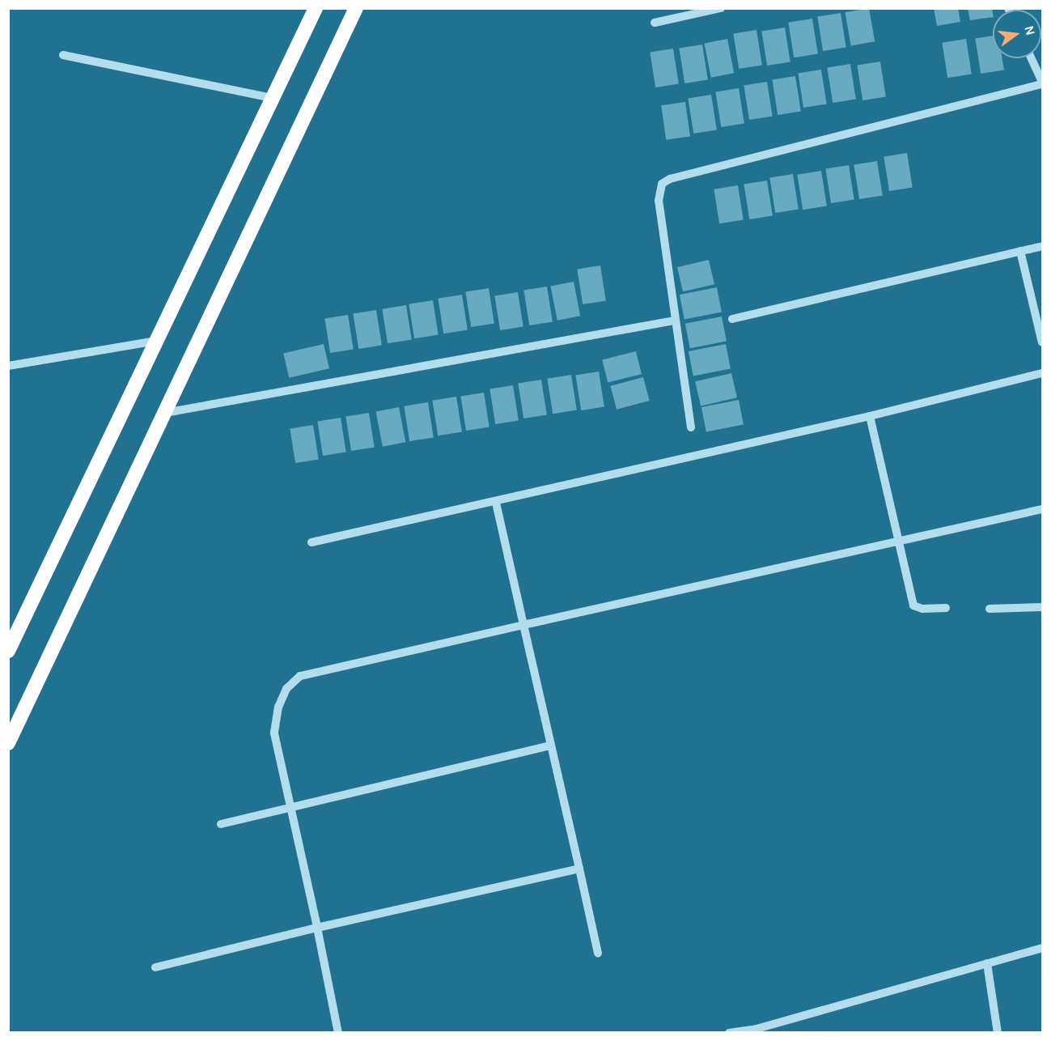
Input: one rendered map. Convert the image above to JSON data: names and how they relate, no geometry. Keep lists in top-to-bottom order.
{
  "north": "right"
}
